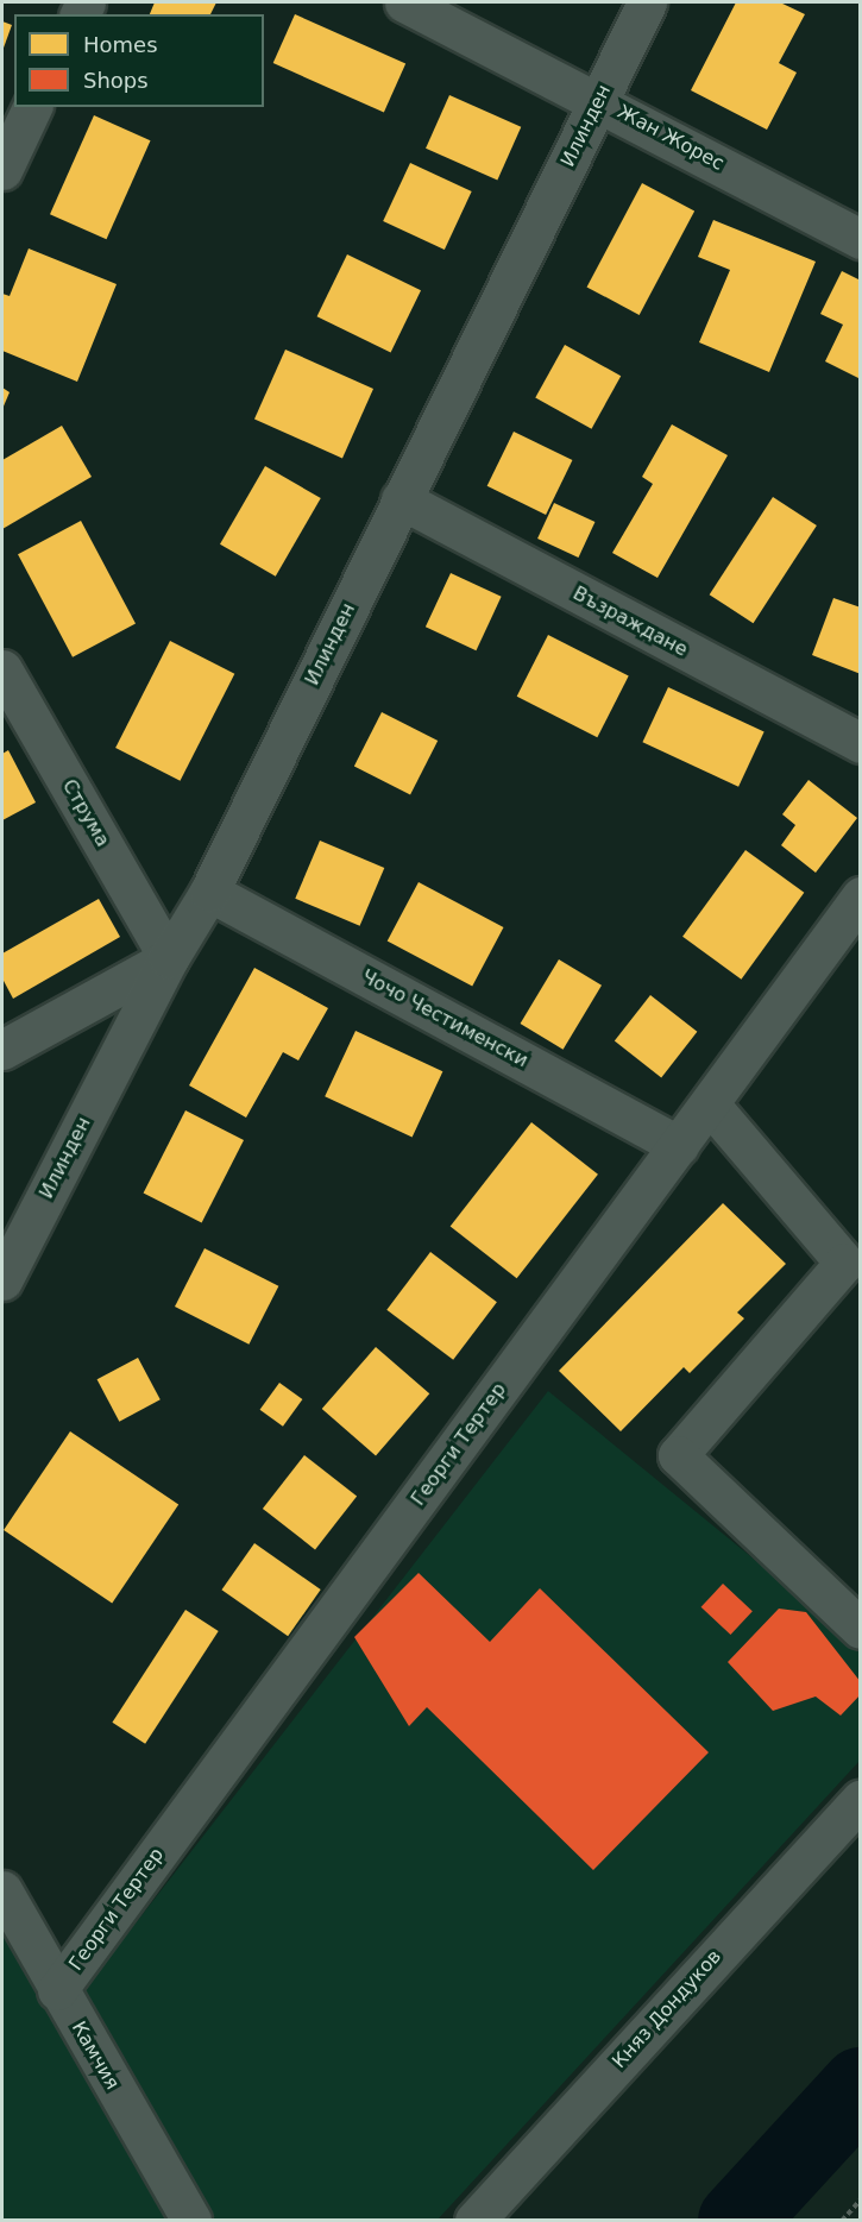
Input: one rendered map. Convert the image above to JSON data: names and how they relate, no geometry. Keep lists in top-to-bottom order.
{
  "streets": {
    "street": [
      "Илинден",
      "Жан Жорес",
      "Възраждане",
      "Струма",
      "Чочо Честименски",
      "Георги Тертер",
      "Княз Дондуков",
      "Камчия"
    ]
  },
  "crossings": [
    ["Илинден", "Жан Жорес"],
    ["Илинден", "Възраждане"],
    ["Илинден", "Струма"],
    ["Илинден", "Чочо Честименски"],
    ["Чочо Честименски", "Георги Тертер"],
    ["Георги Тертер", "Камчия"]
  ],
  "legend": ["Homes", "Shops"]
}
